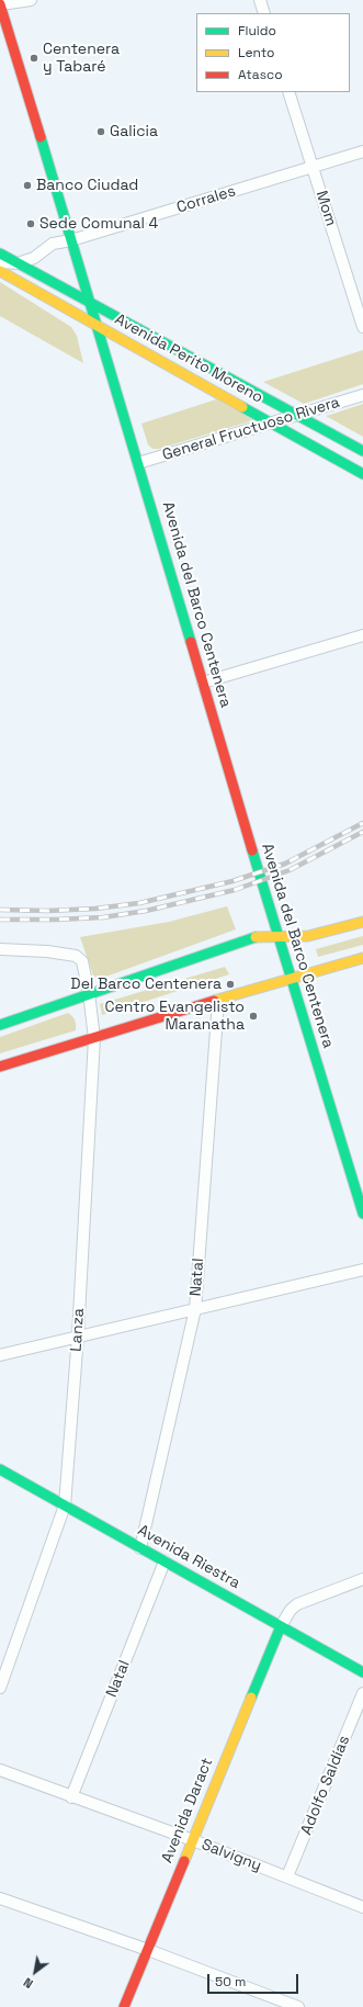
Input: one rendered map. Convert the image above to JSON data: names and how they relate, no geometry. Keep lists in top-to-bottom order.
{
  "streets": {
    "main road": [
      "Avenida Perito Moreno",
      "Avenida del Barco Centenera",
      "Avenida Riestra",
      "Avenida Daract"
    ],
    "street": [
      "Corrales",
      "Mom",
      "General Fructuoso Rivera",
      "Natal",
      "Lanza",
      "Adolfo Saldías",
      "Salvigny"
    ]
  },
  "crossings": [
    ["Corrales", "Mom"],
    ["Corrales", "Avenida Perito Moreno"],
    ["Corrales", "Avenida del Barco Centenera"],
    ["Avenida Perito Moreno", "General Fructuoso Rivera"],
    ["Avenida Perito Moreno", "Avenida del Barco Centenera"],
    ["General Fructuoso Rivera", "Avenida del Barco Centenera"],
    ["Natal", "Avenida Riestra"],
    ["Natal", "Salvigny"],
    ["Lanza", "Avenida Riestra"],
    ["Avenida Riestra", "Avenida Daract"],
    ["Adolfo Saldías", "Salvigny"],
    ["Avenida Daract", "Salvigny"]
  ],
  "places": [
    "Centenera y Tabaré",
    "Galicia",
    "Banco Ciudad",
    "Sede Comunal 4",
    "Del Barco Centenera",
    "Centro Evangelisto Maranatha"
  ],
  "legend": ["Fluido", "Lento", "Atasco"],
  "scale_bar": "50 m",
  "north": "bottom left"
}
